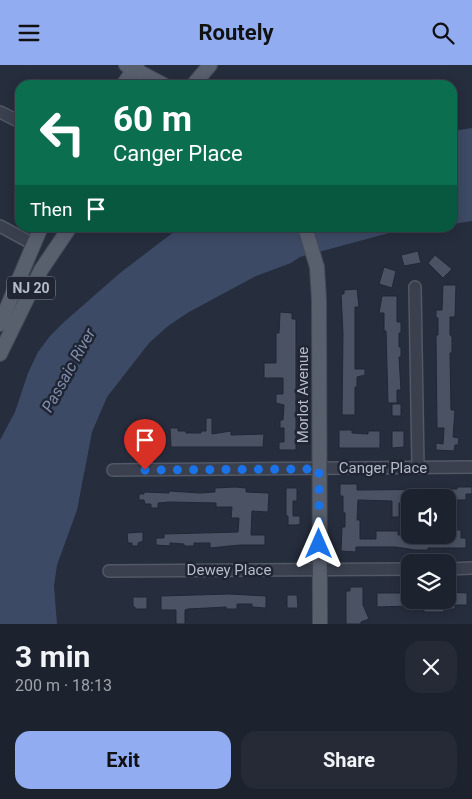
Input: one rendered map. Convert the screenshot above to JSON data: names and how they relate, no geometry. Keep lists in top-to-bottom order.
{
  "streets": {
    "main road": ["NJ 20", "Morlot Avenue"],
    "street": ["Canger Place", "Dewey Place"]
  },
  "crossings": [
    ["Morlot Avenue", "Canger Place"],
    ["Morlot Avenue", "Dewey Place"]
  ],
  "water": ["Passaic River"],
  "page": {
    "header": "Routely",
    "turn": ["60 m", "Canger Place"],
    "then": "Then",
    "heading": ["3 min", "200 m · 18:13"],
    "buttons": ["Exit", "Share"]
  }
}
